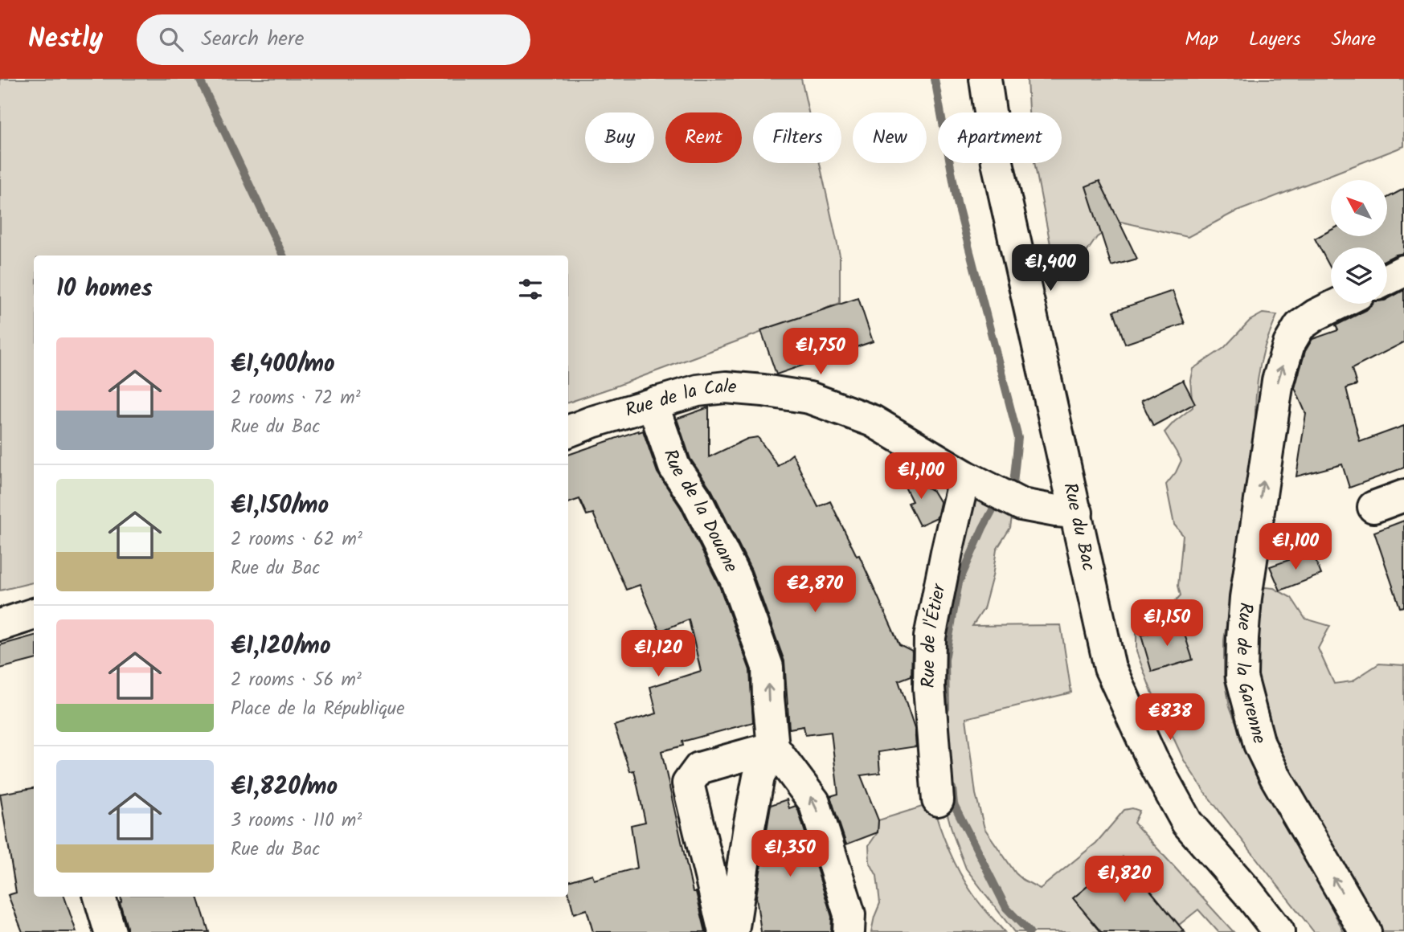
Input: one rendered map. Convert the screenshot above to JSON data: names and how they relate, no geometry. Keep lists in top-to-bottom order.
{
  "streets": {
    "street": [
      "Rue de la Cale",
      "Rue de la Douane",
      "Rue du Bac",
      "Rue de l'Étier",
      "Rue de la Garenne"
    ]
  },
  "crossings": [
    ["Rue de la Cale", "Rue de la Douane"],
    ["Rue de la Cale", "Rue du Bac"],
    ["Rue de la Cale", "Rue de l'Étier"]
  ],
  "one_way": ["Rue de la Douane", "Rue de la Garenne"],
  "north": "top left",
  "page": {
    "header": "Nestly",
    "search": "Search here",
    "nav": ["Map", "Layers", "Share"],
    "chip": [
      "Buy",
      "Rent",
      "Filters",
      "New",
      "Apartment"
    ],
    "price": [
      "€1,400",
      "€1,750",
      "€1,100",
      "€1,100",
      "€2,870",
      "€1,150",
      "€1,120",
      "€838",
      "€1,350",
      "€1,820"
    ],
    "heading": "10 homes",
    "list": [
      {
        "name": "€1,400/mo",
        "note": "2 rooms · 72 m² · Rue du Bac"
      },
      {
        "name": "€1,150/mo",
        "note": "2 rooms · 62 m² · Rue du Bac"
      },
      {
        "name": "€1,120/mo",
        "note": "2 rooms · 56 m² · Place de la République"
      },
      {
        "name": "€1,820/mo",
        "note": "3 rooms · 110 m² · Rue du Bac"
      }
    ]
  }
}
